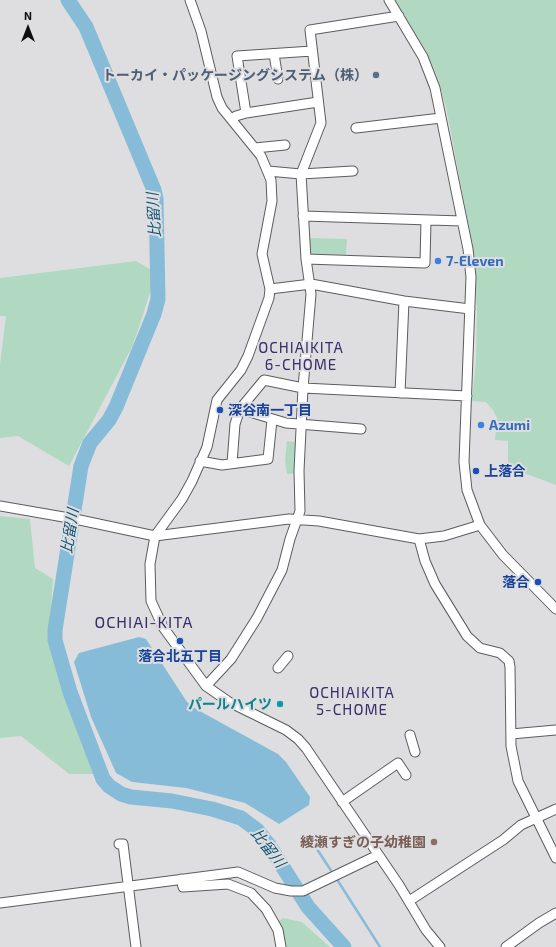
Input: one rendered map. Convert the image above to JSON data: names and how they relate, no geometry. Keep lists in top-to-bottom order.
{
  "districts": ["OCHIAIKITA 6-CHOME", "OCHIAI-KITA", "OCHIAIKITA 5-CHOME"],
  "water": ["比留川"],
  "places": [
    "トーカイ・パッケージングシステム（株）",
    "7-Eleven",
    "深谷南一丁目",
    "Azumi",
    "上落合",
    "落合",
    "落合北五丁目",
    "パールハイツ",
    "綾瀬すぎの子幼稚園"
  ],
  "north": "top"
}
